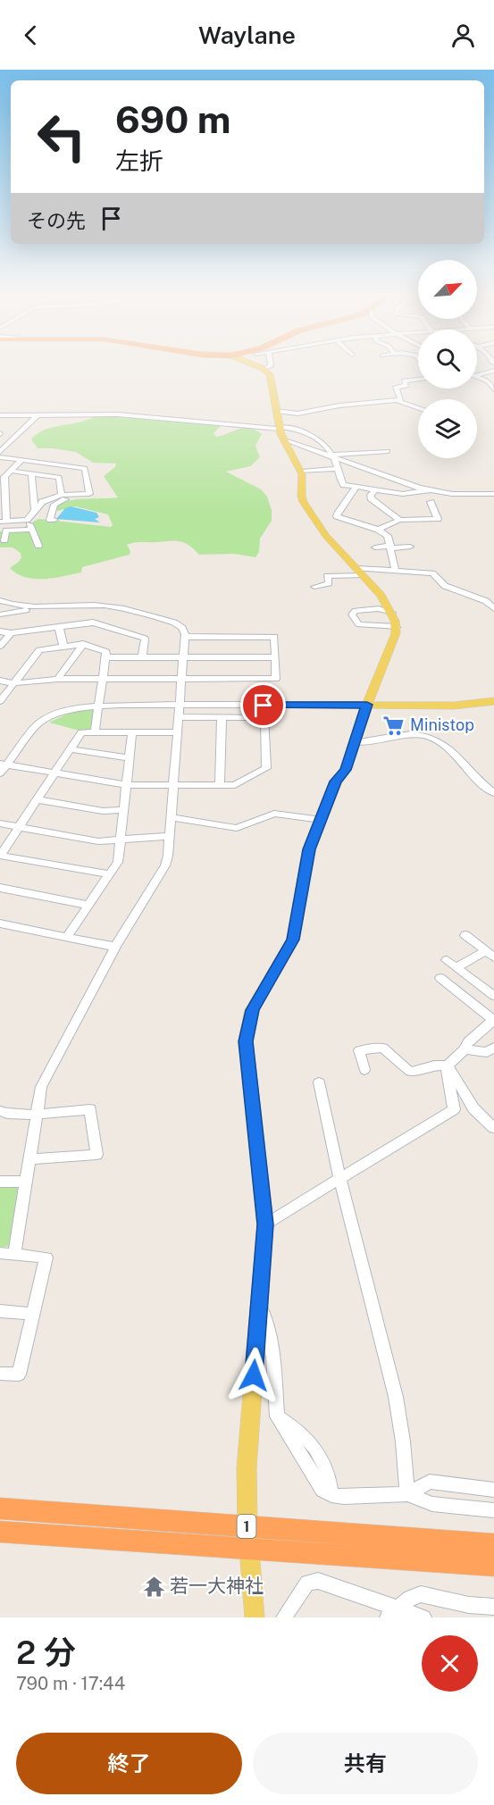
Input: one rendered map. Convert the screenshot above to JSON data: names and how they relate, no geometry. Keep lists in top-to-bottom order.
{
  "streets": {
    "highway": ["1"]
  },
  "places": {
    "supermarket": ["Ministop"],
    "temple": ["若一大神社"]
  },
  "north": "top right",
  "page": {
    "header": "Waylane",
    "turn": ["690 m", "左折"],
    "then": "その先",
    "heading": ["2 分", "790 m · 17:44"],
    "buttons": ["終了", "共有"]
  }
}
